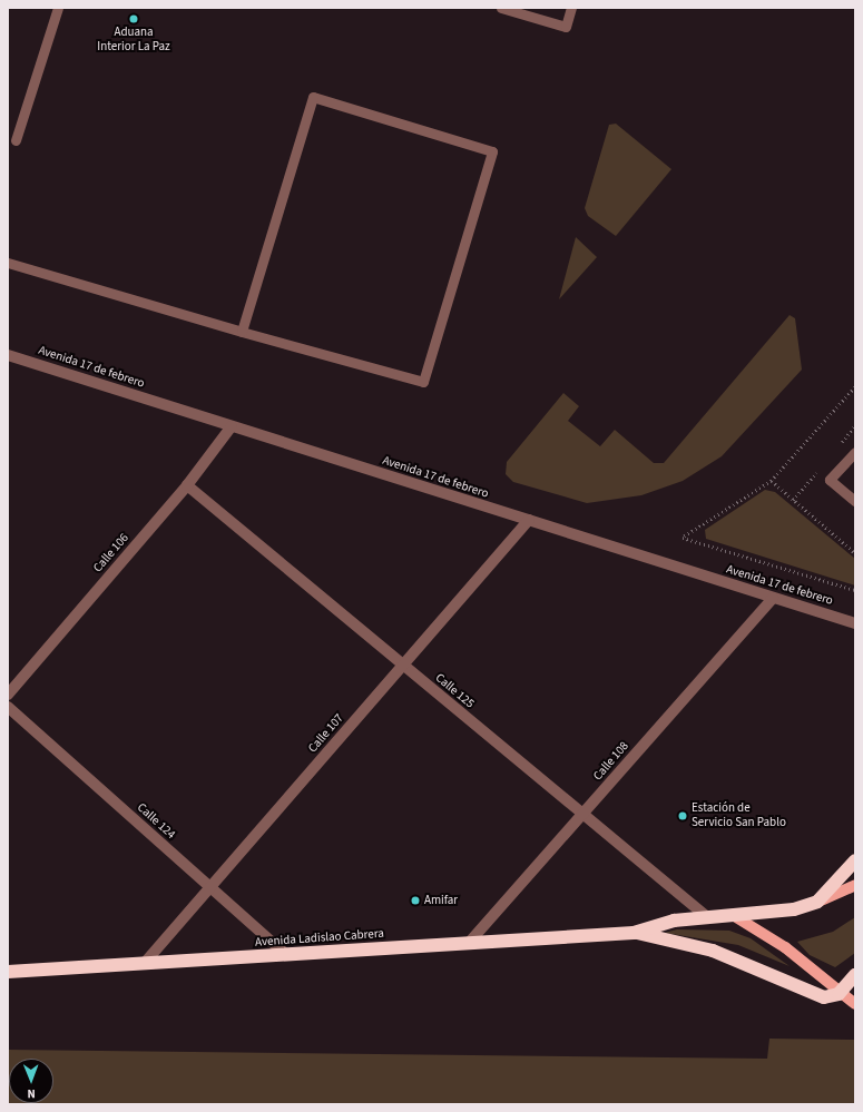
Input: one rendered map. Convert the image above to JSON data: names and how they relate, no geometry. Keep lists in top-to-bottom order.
{
  "streets": {
    "highway": ["Avenida Ladislao Cabrera"],
    "street": [
      "Avenida 17 de febrero",
      "Calle 106",
      "Calle 125",
      "Calle 107",
      "Calle 108",
      "Calle 124"
    ]
  },
  "crossings": [
    ["Avenida 17 de febrero", "Calle 106"],
    ["Avenida 17 de febrero", "Calle 107"],
    ["Avenida 17 de febrero", "Calle 108"],
    ["Calle 106", "Calle 125"],
    ["Calle 125", "Calle 107"],
    ["Calle 125", "Calle 108"],
    ["Calle 125", "Avenida Ladislao Cabrera"],
    ["Calle 107", "Calle 124"],
    ["Calle 107", "Avenida Ladislao Cabrera"],
    ["Calle 108", "Avenida Ladislao Cabrera"],
    ["Calle 124", "Avenida Ladislao Cabrera"]
  ],
  "places": ["Aduana Interior La Paz", "Estación de Servicio San Pablo", "Amifar"],
  "north": "bottom"
}
